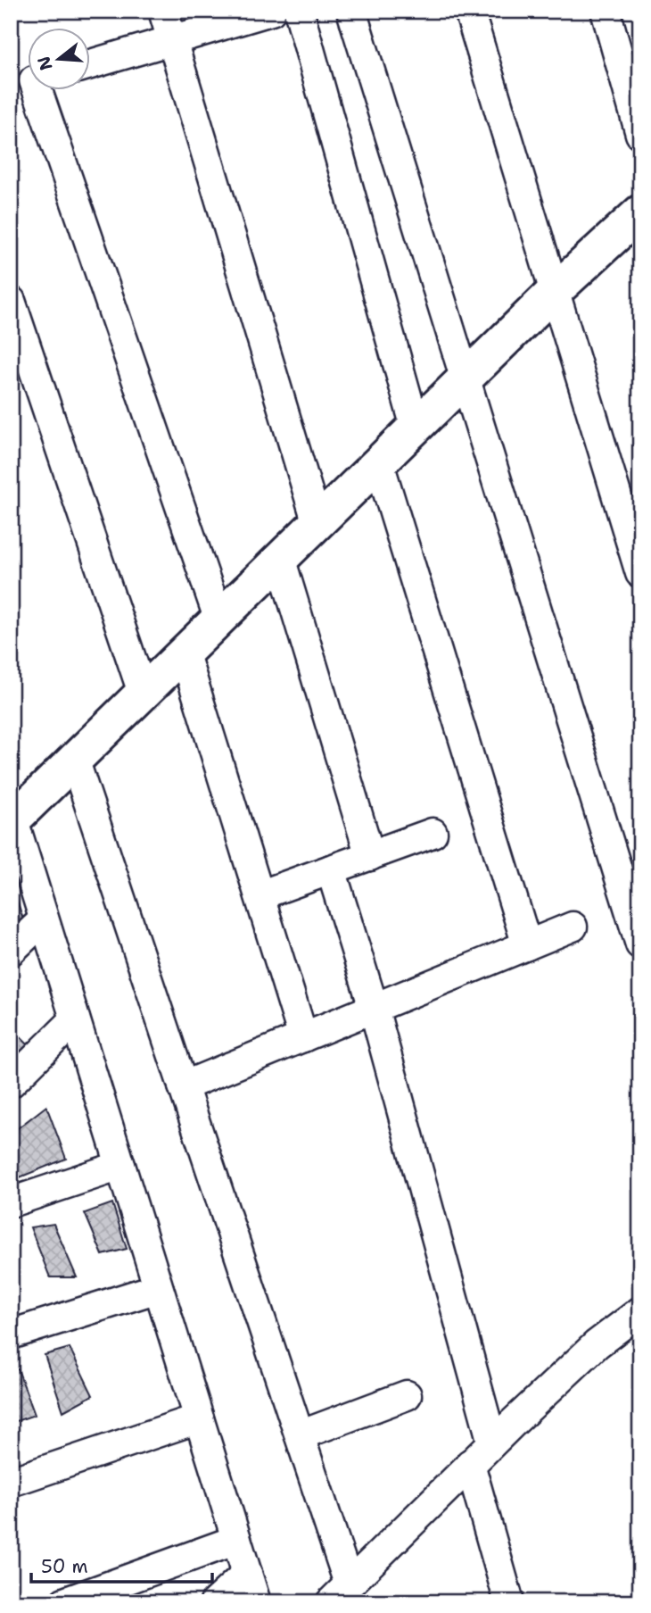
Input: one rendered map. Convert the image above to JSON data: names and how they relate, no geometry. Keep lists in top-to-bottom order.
{
  "scale_bar": "50 m",
  "north": "left"
}
